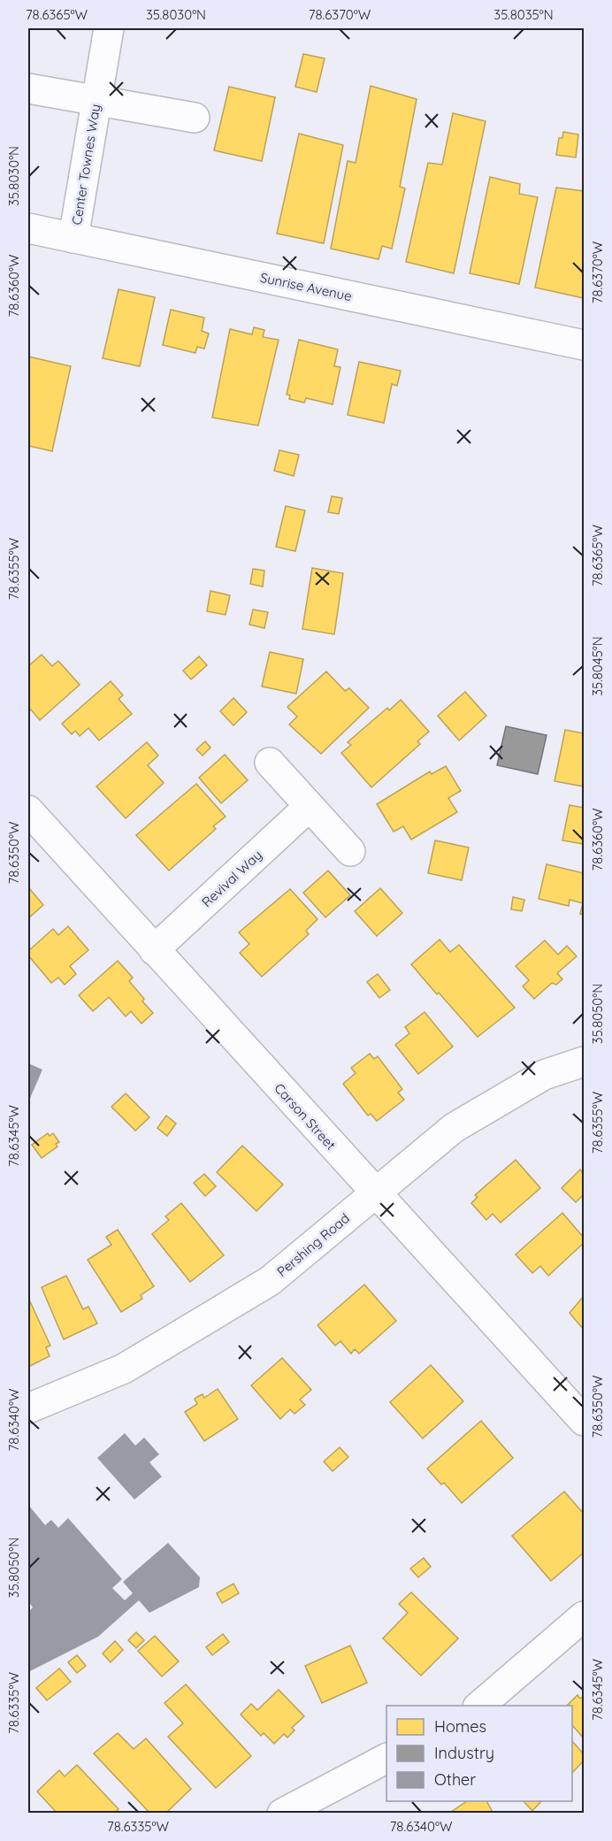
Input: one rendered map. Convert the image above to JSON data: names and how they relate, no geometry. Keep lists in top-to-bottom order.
{
  "streets": {
    "street": [
      "Center Townes Way",
      "Sunrise Avenue",
      "Revival Way",
      "Carson Street",
      "Pershing Road"
    ]
  },
  "crossings": [
    ["Center Townes Way", "Sunrise Avenue"],
    ["Revival Way", "Carson Street"],
    ["Carson Street", "Pershing Road"]
  ],
  "legend": ["Homes", "Industry", "Other"],
  "coordinates": [
    "78.6365°W",
    "35.8030°N",
    "78.6370°W",
    "35.8035°N",
    "78.6360°W",
    "78.6355°W",
    "35.8045°N",
    "78.6350°W",
    "35.8050°N",
    "78.6345°W",
    "78.6340°W",
    "78.6335°W"
  ]
}
